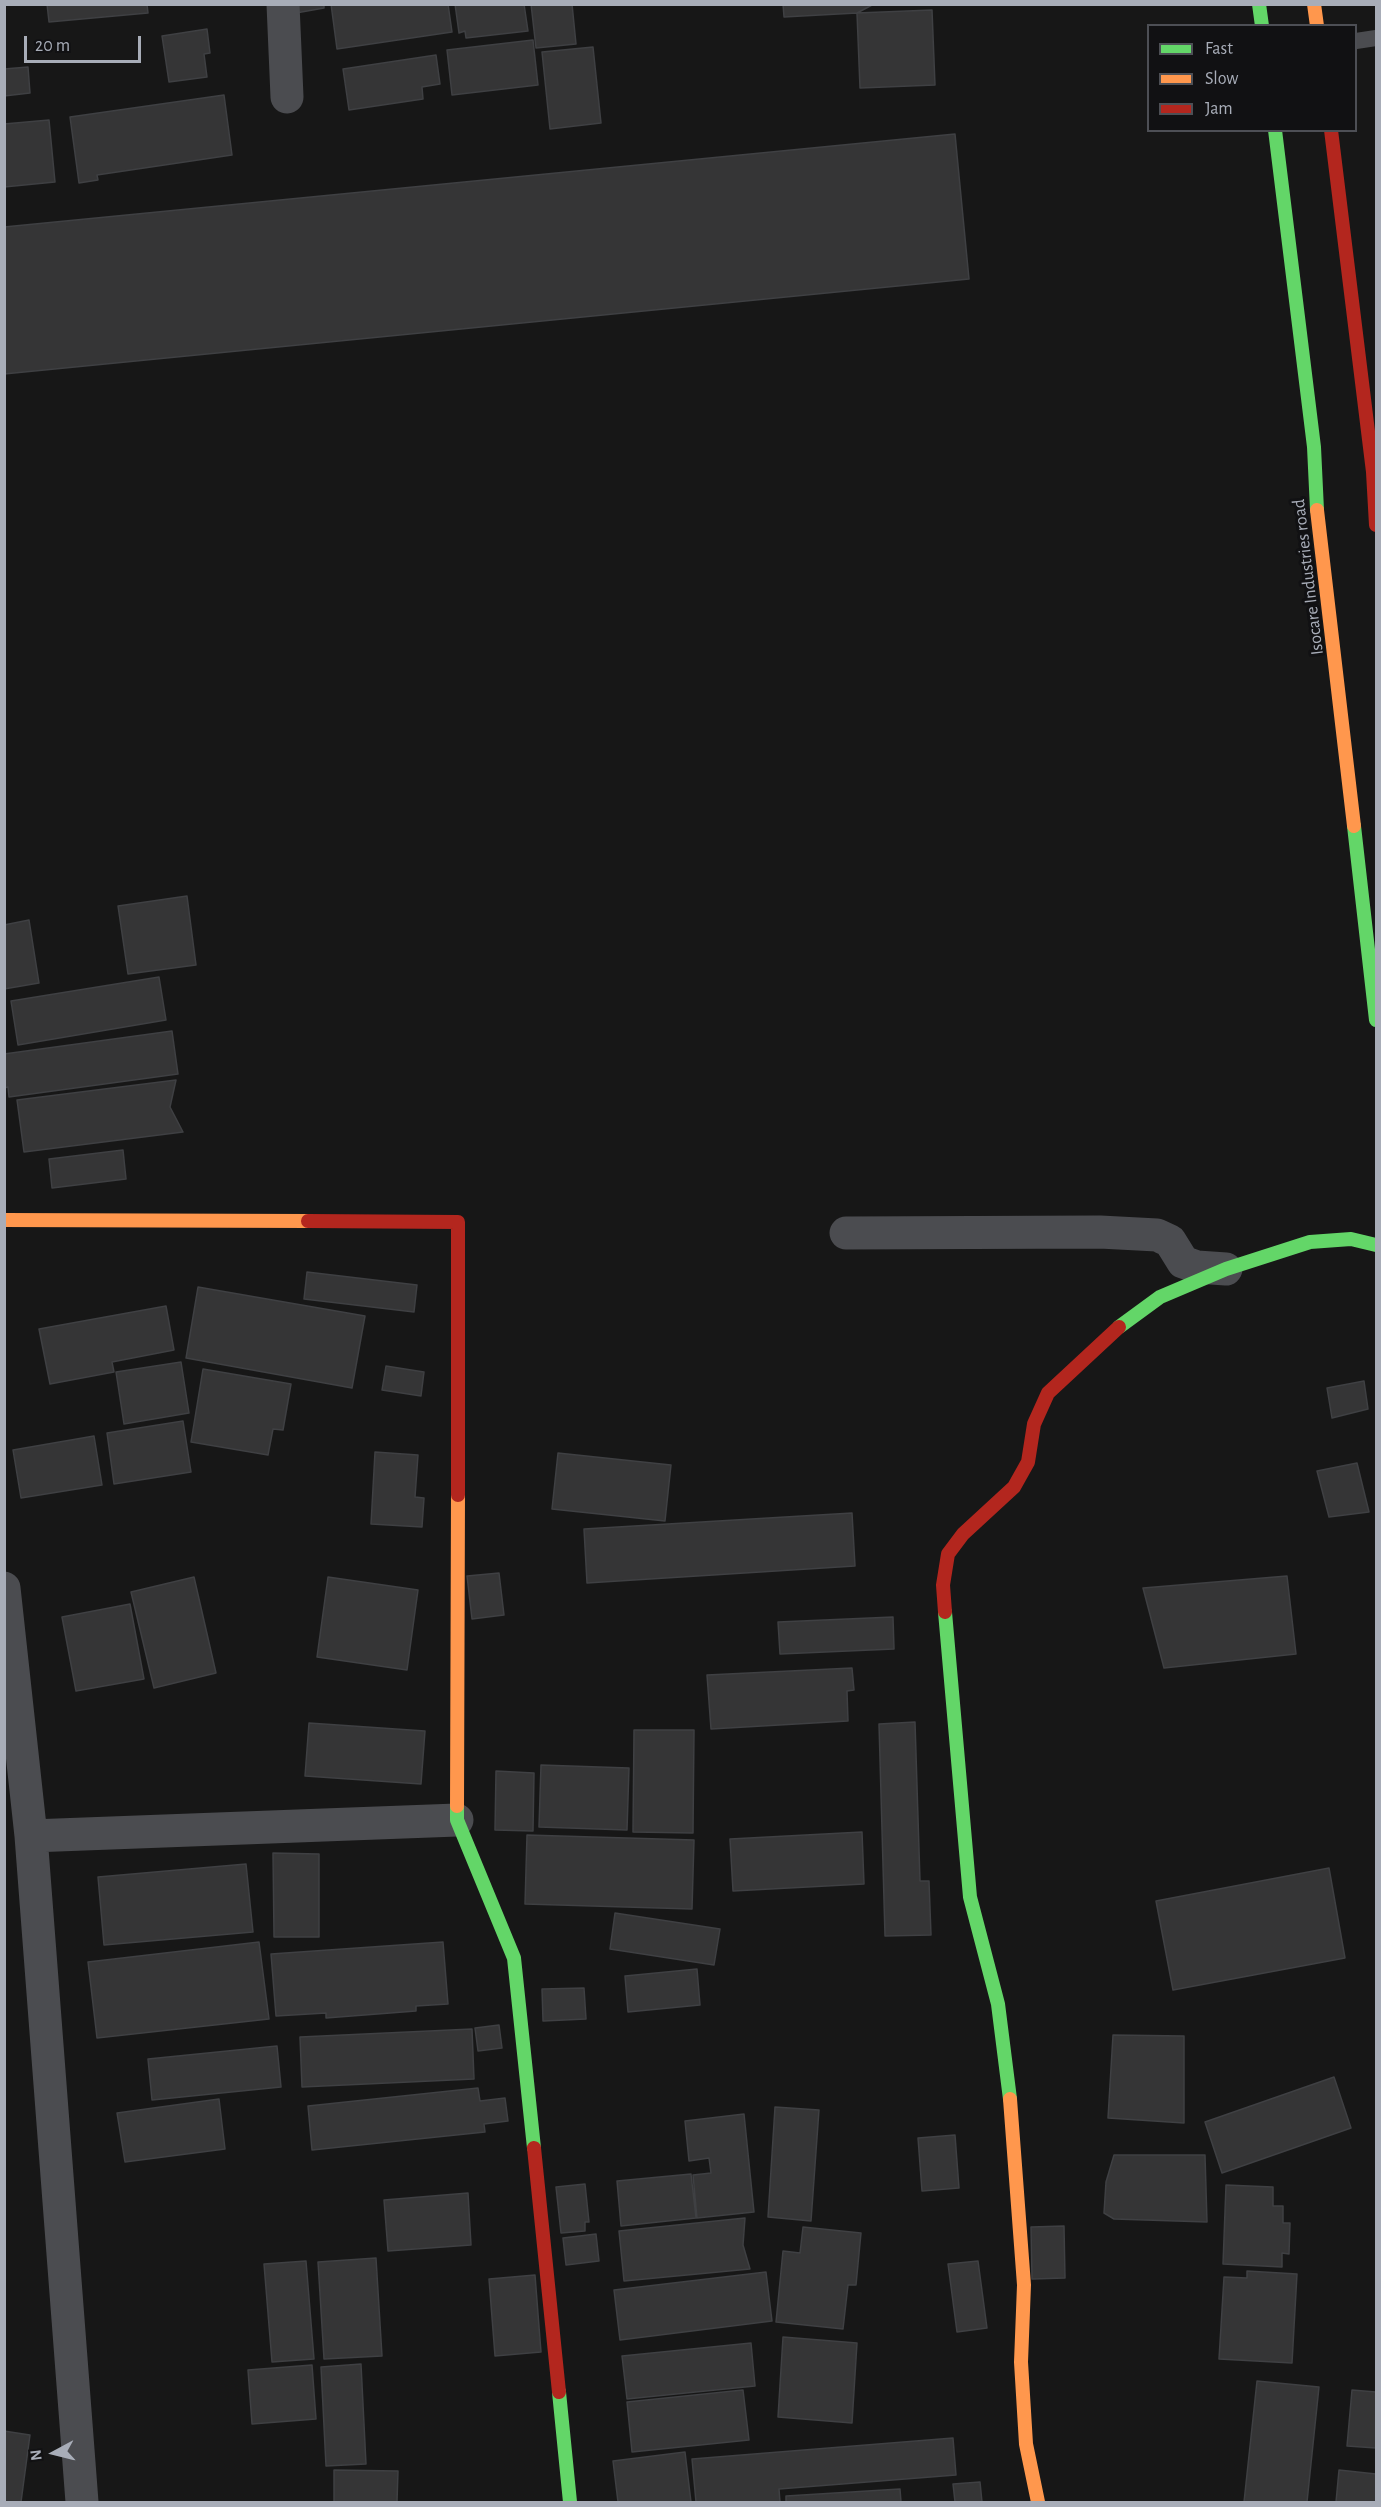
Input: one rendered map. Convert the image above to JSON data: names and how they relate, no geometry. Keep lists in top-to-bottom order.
{
  "streets": {
    "street": ["Isocare Industries road"]
  },
  "legend": ["Fast", "Slow", "Jam"],
  "scale_bar": "20 m",
  "north": "left"
}
